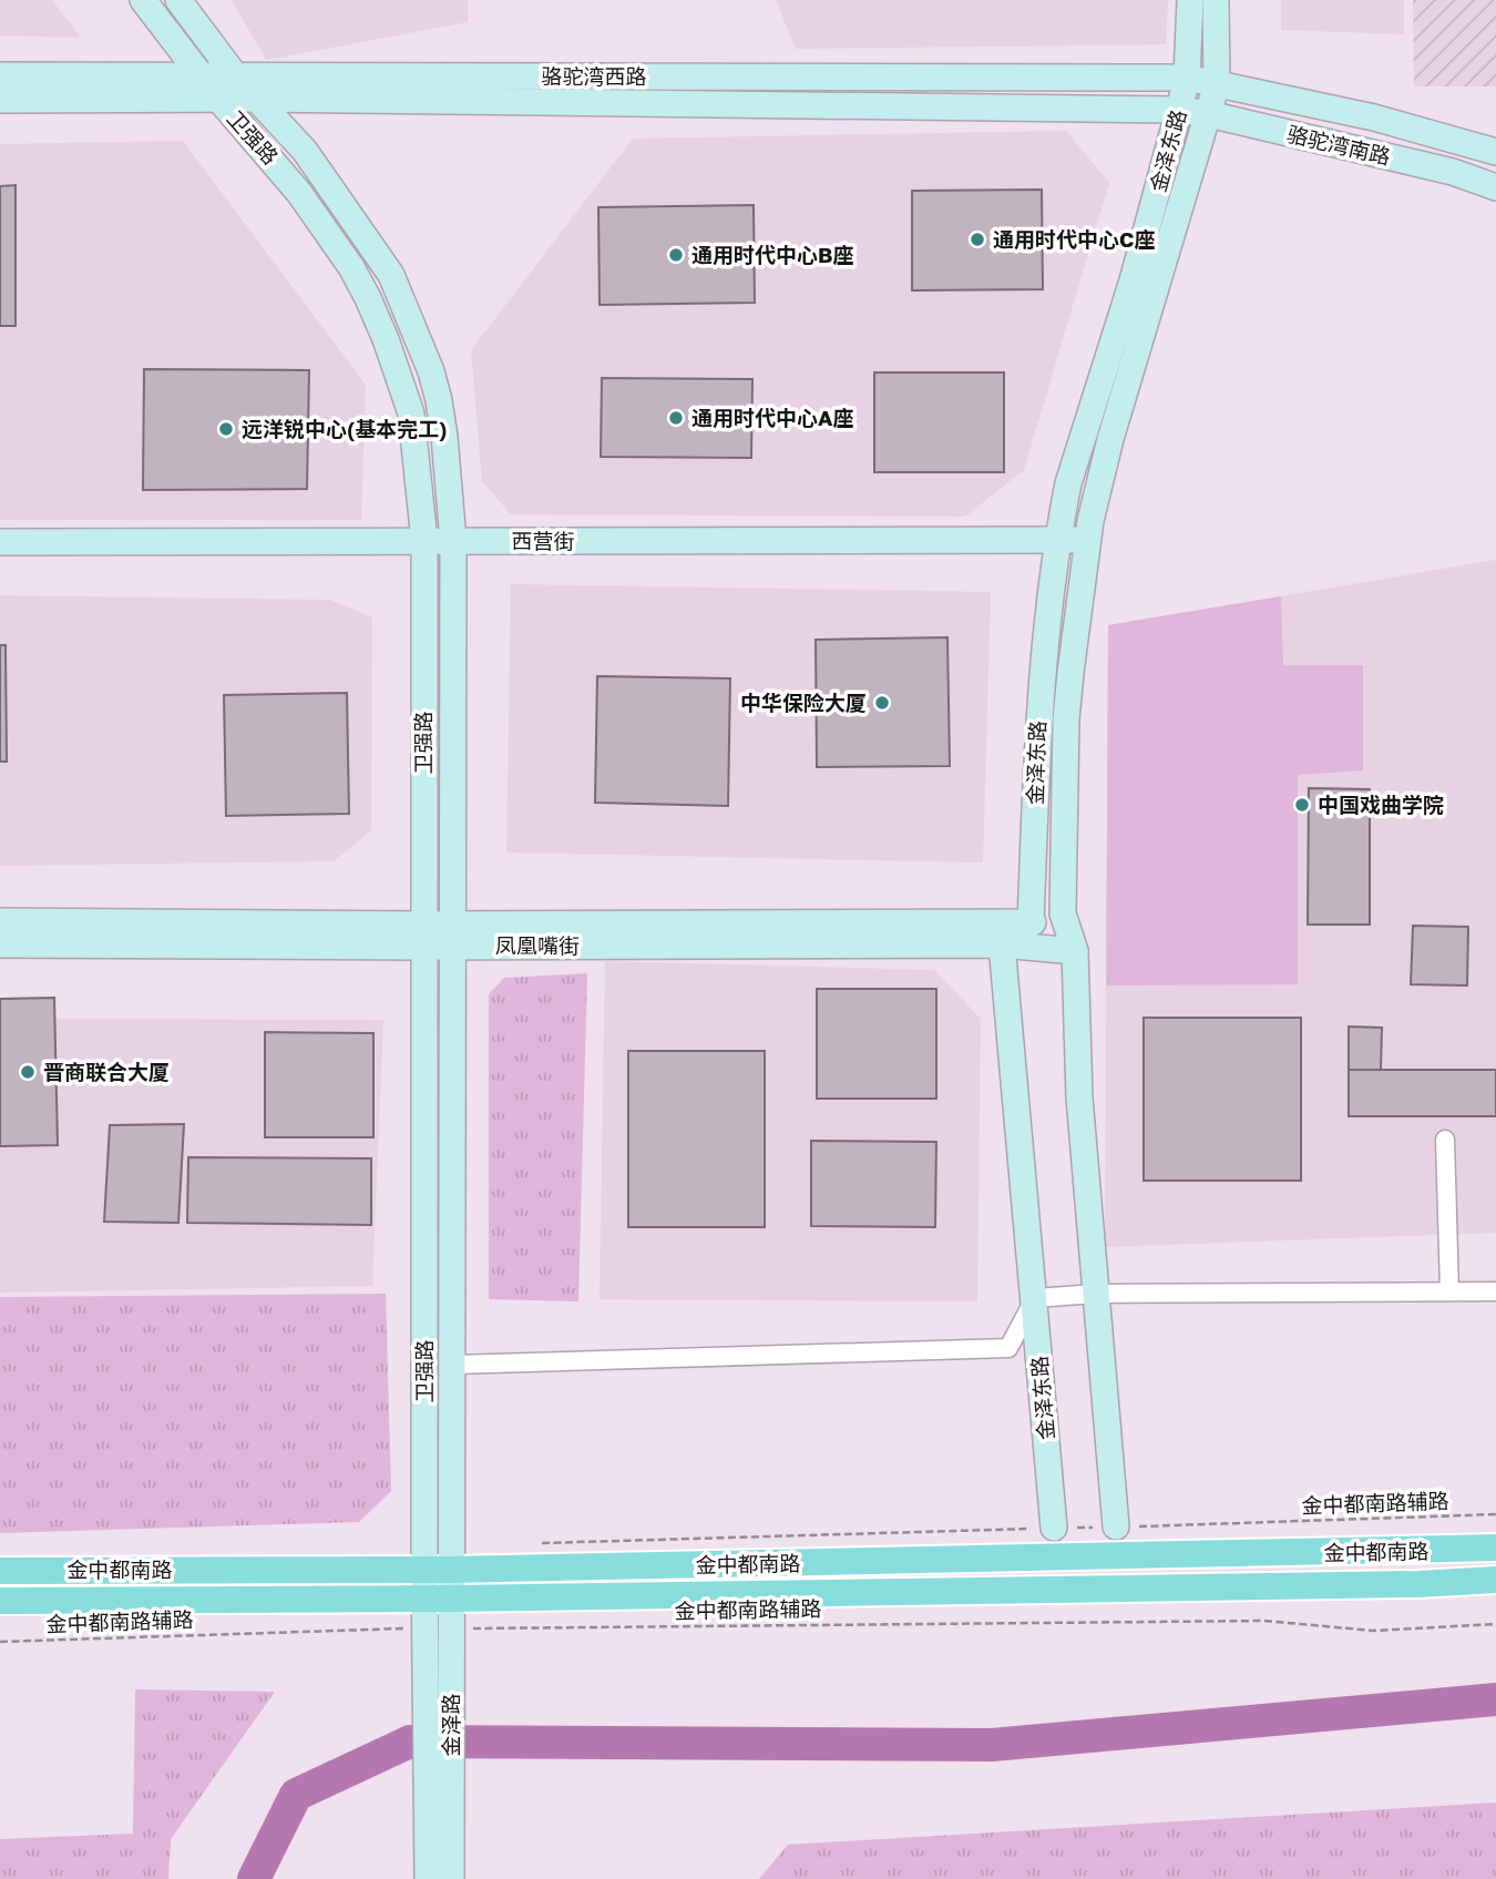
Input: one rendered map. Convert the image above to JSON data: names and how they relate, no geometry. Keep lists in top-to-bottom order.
{
  "streets": {
    "main road": ["金中都南路"],
    "street": [
      "骆驼湾西路",
      "卫强路",
      "骆驼湾南路",
      "金泽东路",
      "西营街",
      "凤凰嘴街",
      "金泽路"
    ],
    "path": ["金中都南路辅路"]
  },
  "crossings": [
    ["骆驼湾西路", "卫强路"],
    ["骆驼湾西路", "骆驼湾南路"],
    ["骆驼湾西路", "金泽东路"],
    ["卫强路", "西营街"],
    ["卫强路", "凤凰嘴街"],
    ["卫强路", "金中都南路"],
    ["卫强路", "金泽路"],
    ["骆驼湾南路", "金泽东路"],
    ["金泽东路", "西营街"],
    ["金泽东路", "凤凰嘴街"],
    ["金泽东路", "金中都南路辅路"],
    ["金中都南路辅路", "金泽路"],
    ["金中都南路", "金泽路"]
  ],
  "places": [
    "通用时代中心C座",
    "通用时代中心B座",
    "通用时代中心A座",
    "远洋锐中心(基本完工)",
    "中华保险大厦",
    "中国戏曲学院",
    "晋商联合大厦"
  ]
}
